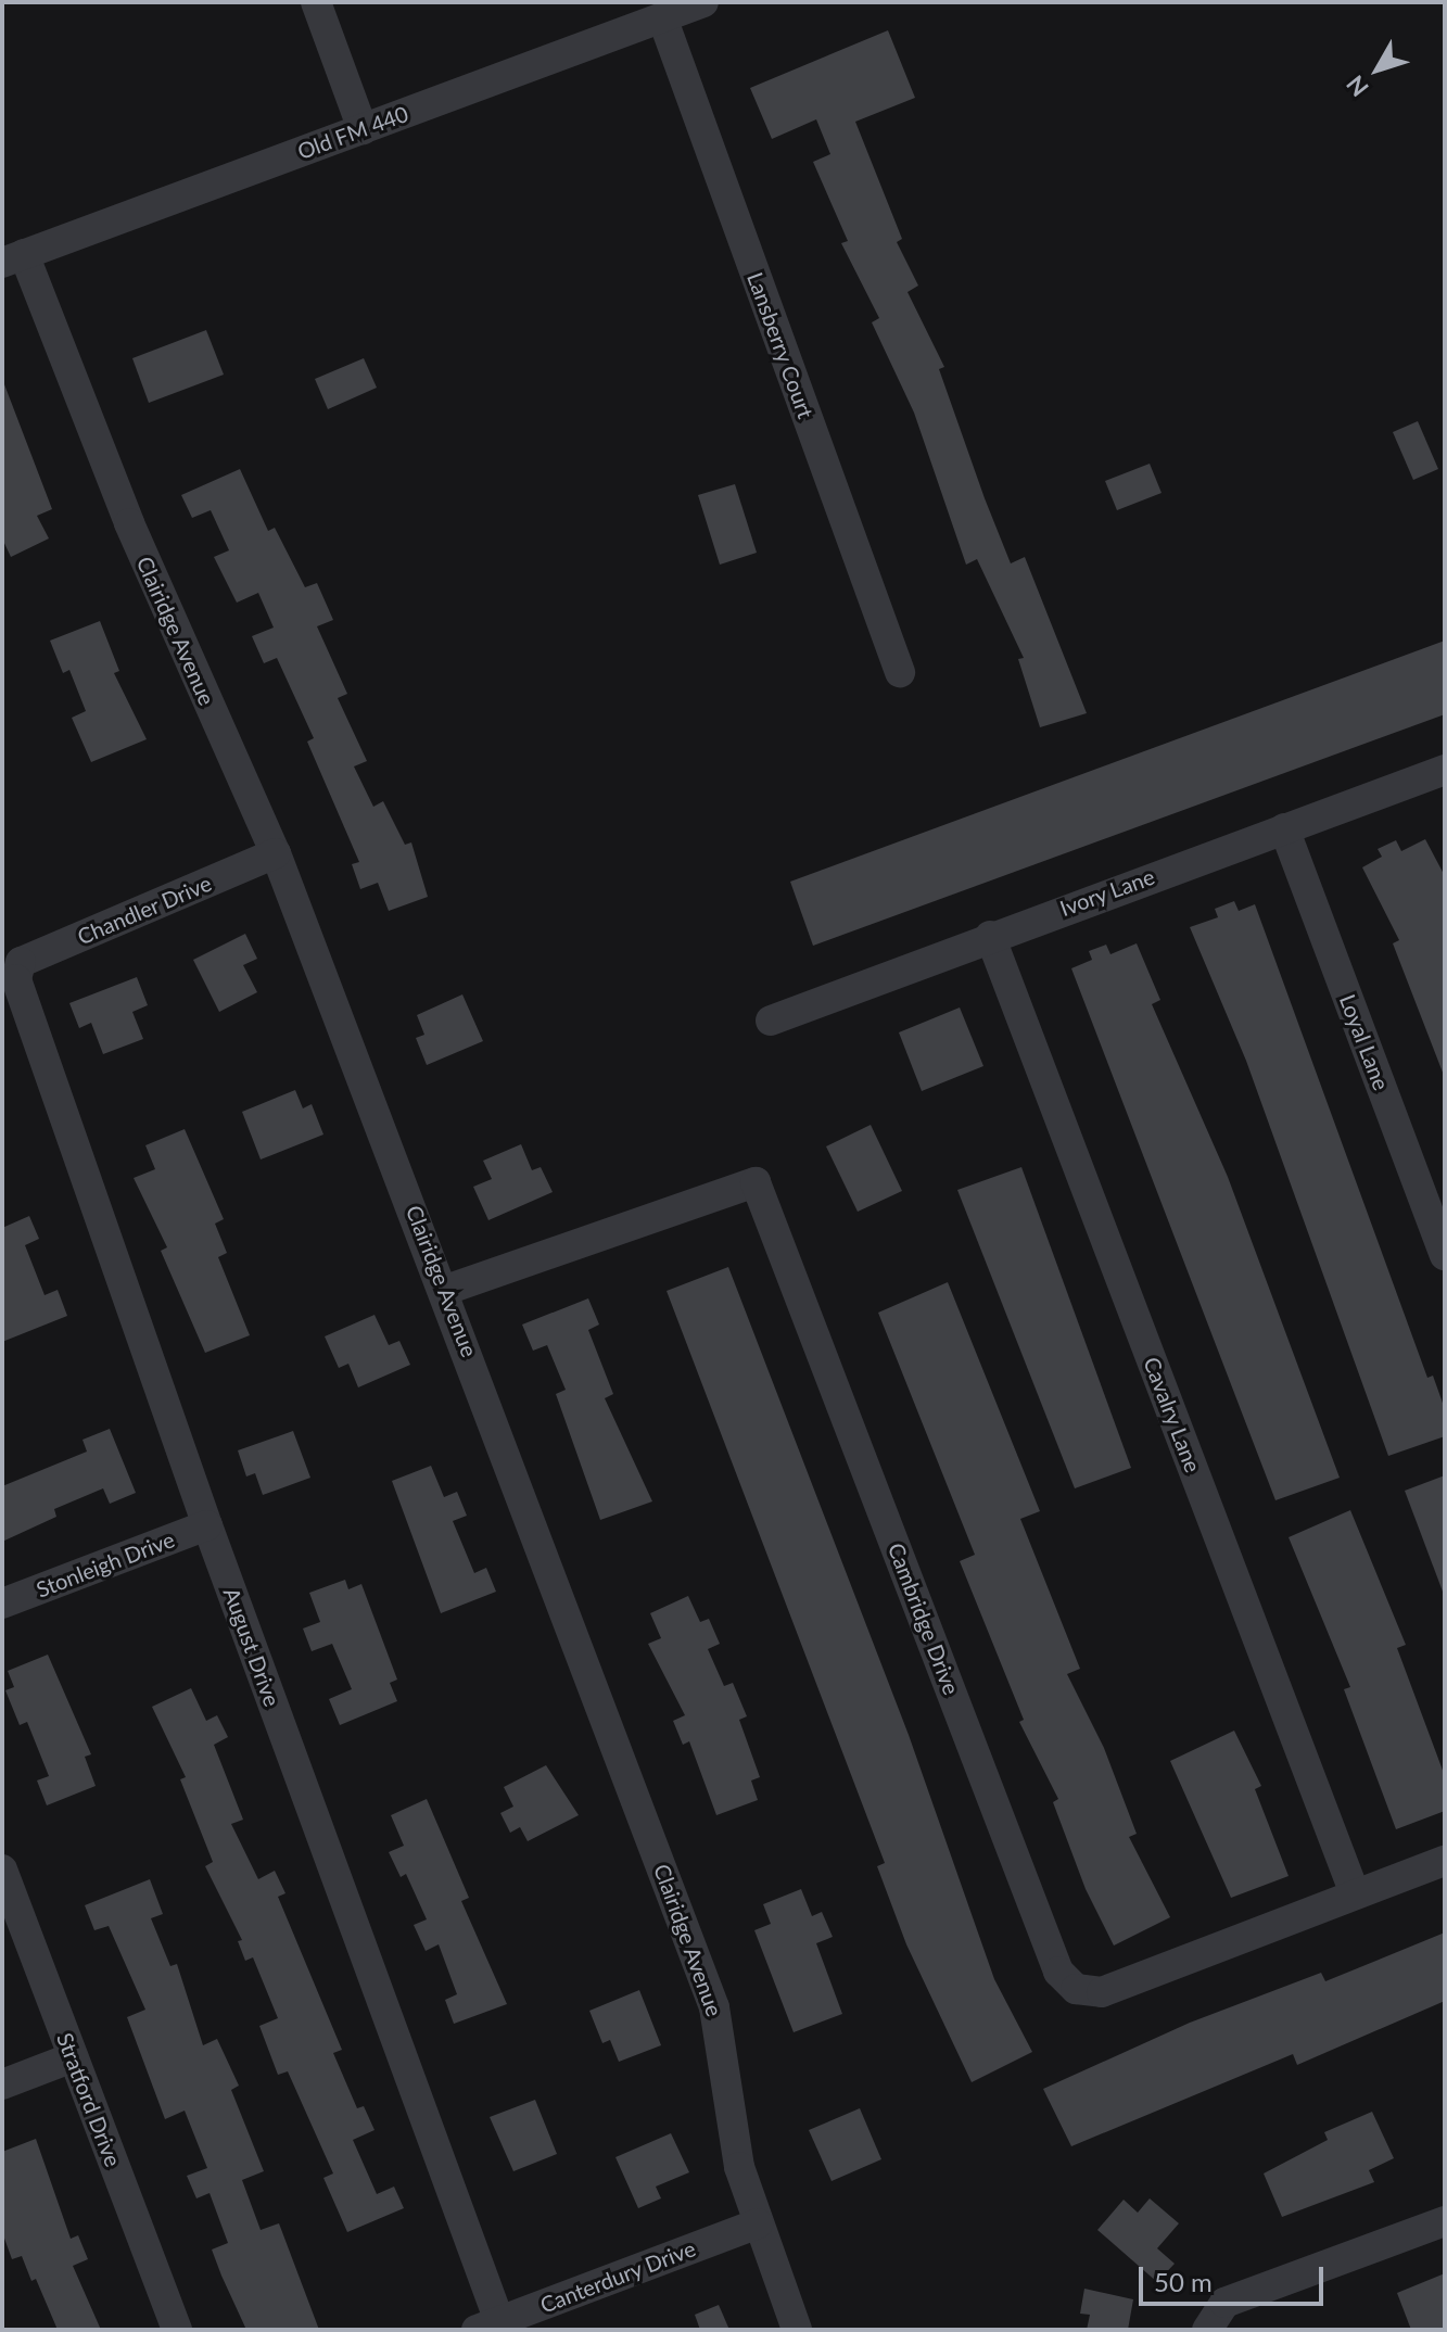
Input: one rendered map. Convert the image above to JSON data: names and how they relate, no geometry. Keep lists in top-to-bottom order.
{
  "streets": {
    "street": [
      "Old FM 440",
      "Lansberry Court",
      "Clairidge Avenue",
      "Ivory Lane",
      "Chandler Drive",
      "Loyal Lane",
      "Cavalry Lane",
      "Stonleigh Drive",
      "Cambridge Drive",
      "August Drive",
      "Stratford Drive",
      "Canterdury Drive"
    ]
  },
  "crossings": [
    ["Old FM 440", "Lansberry Court"],
    ["Old FM 440", "Clairidge Avenue"],
    ["Clairidge Avenue", "Chandler Drive"],
    ["Clairidge Avenue", "Cambridge Drive"],
    ["Clairidge Avenue", "Canterdury Drive"],
    ["Ivory Lane", "Loyal Lane"],
    ["Ivory Lane", "Cavalry Lane"],
    ["Chandler Drive", "August Drive"],
    ["Cavalry Lane", "Cambridge Drive"],
    ["Stonleigh Drive", "August Drive"],
    ["August Drive", "Canterdury Drive"]
  ],
  "scale_bar": "50 m",
  "north": "bottom left"
}
